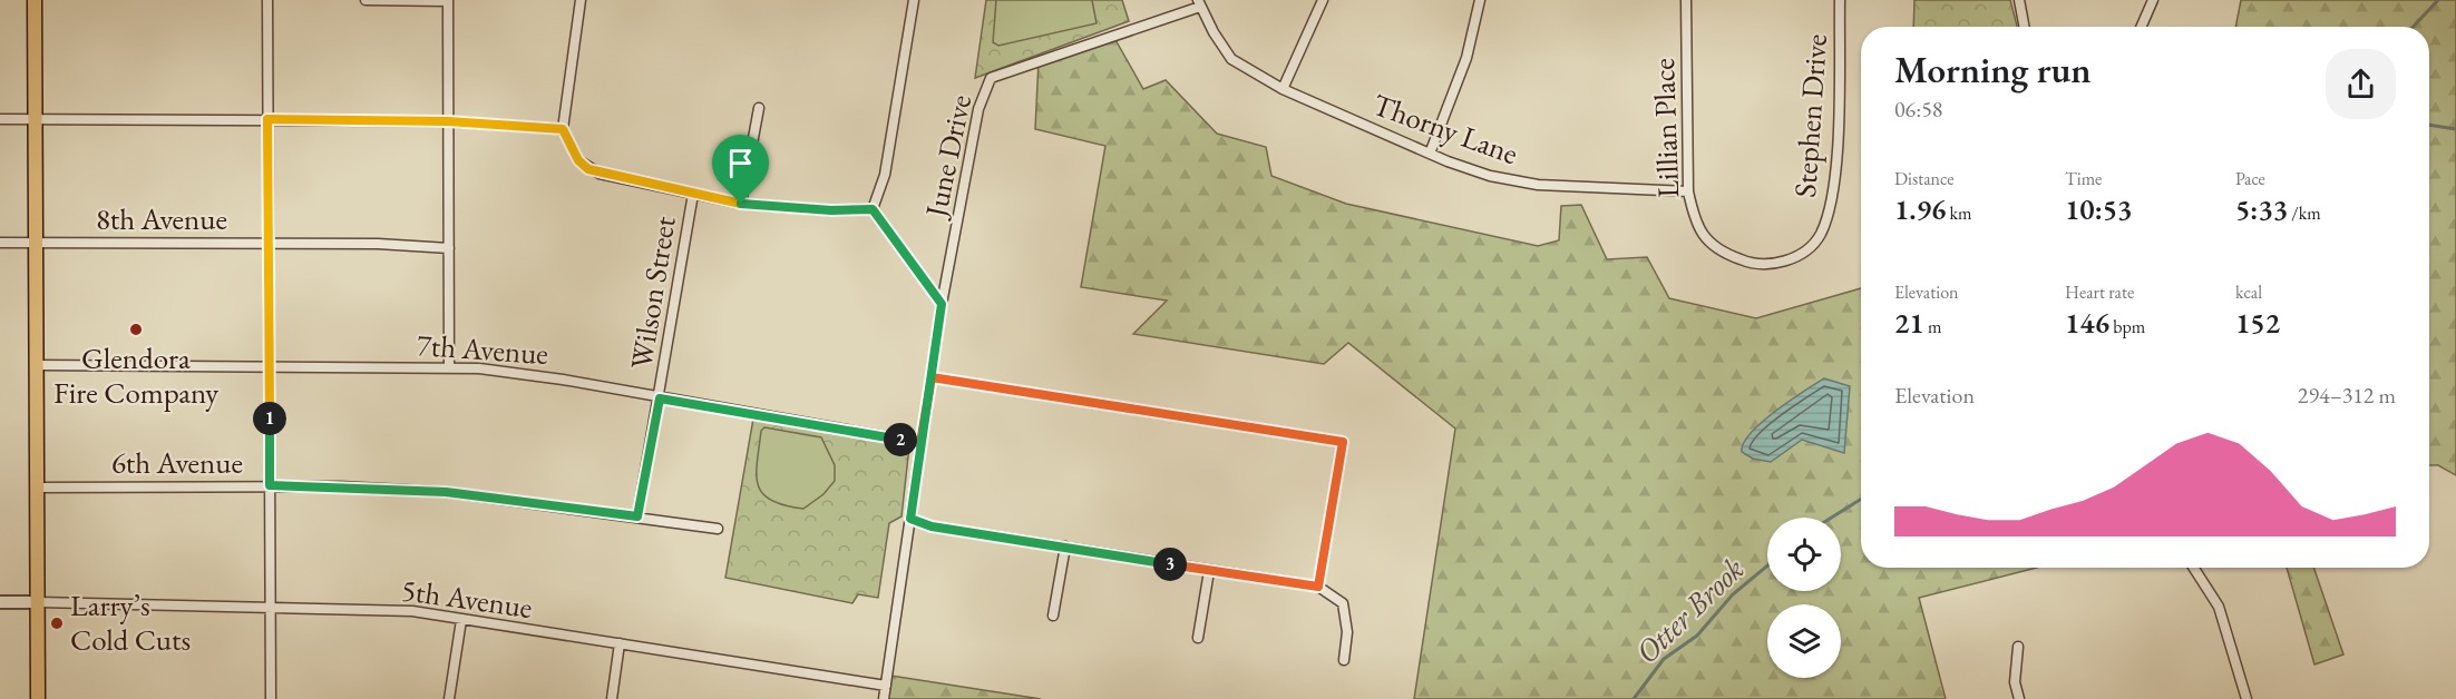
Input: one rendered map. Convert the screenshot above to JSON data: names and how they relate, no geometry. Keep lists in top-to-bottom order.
{
  "streets": {
    "street": [
      "Stephen Drive",
      "Lillian Place",
      "Thorny Lane",
      "June Drive",
      "8th Avenue",
      "Wilson Street",
      "7th Avenue",
      "6th Avenue",
      "5th Avenue"
    ]
  },
  "crossings": [
    ["Stephen Drive", "Lillian Place"],
    ["Lillian Place", "Thorny Lane"],
    ["Thorny Lane", "June Drive"],
    ["Wilson Street", "7th Avenue"],
    ["Wilson Street", "6th Avenue"]
  ],
  "water": ["Otter Brook"],
  "places": ["Glendora Fire Company", "Larry’s Cold Cuts"],
  "page": {
    "heading": ["Morning run", "06:58"],
    "stats": [
      ["Distance", "1.96 km"],
      ["Time", "10:53"],
      ["Pace", "5:33 /km"],
      ["Elevation", "21 m"],
      ["Heart rate", "146 bpm"],
      ["kcal", "152"]
    ],
    "chart": ["Elevation", "294–312 m"],
    "pins": ["1", "2", "3"]
  }
}
